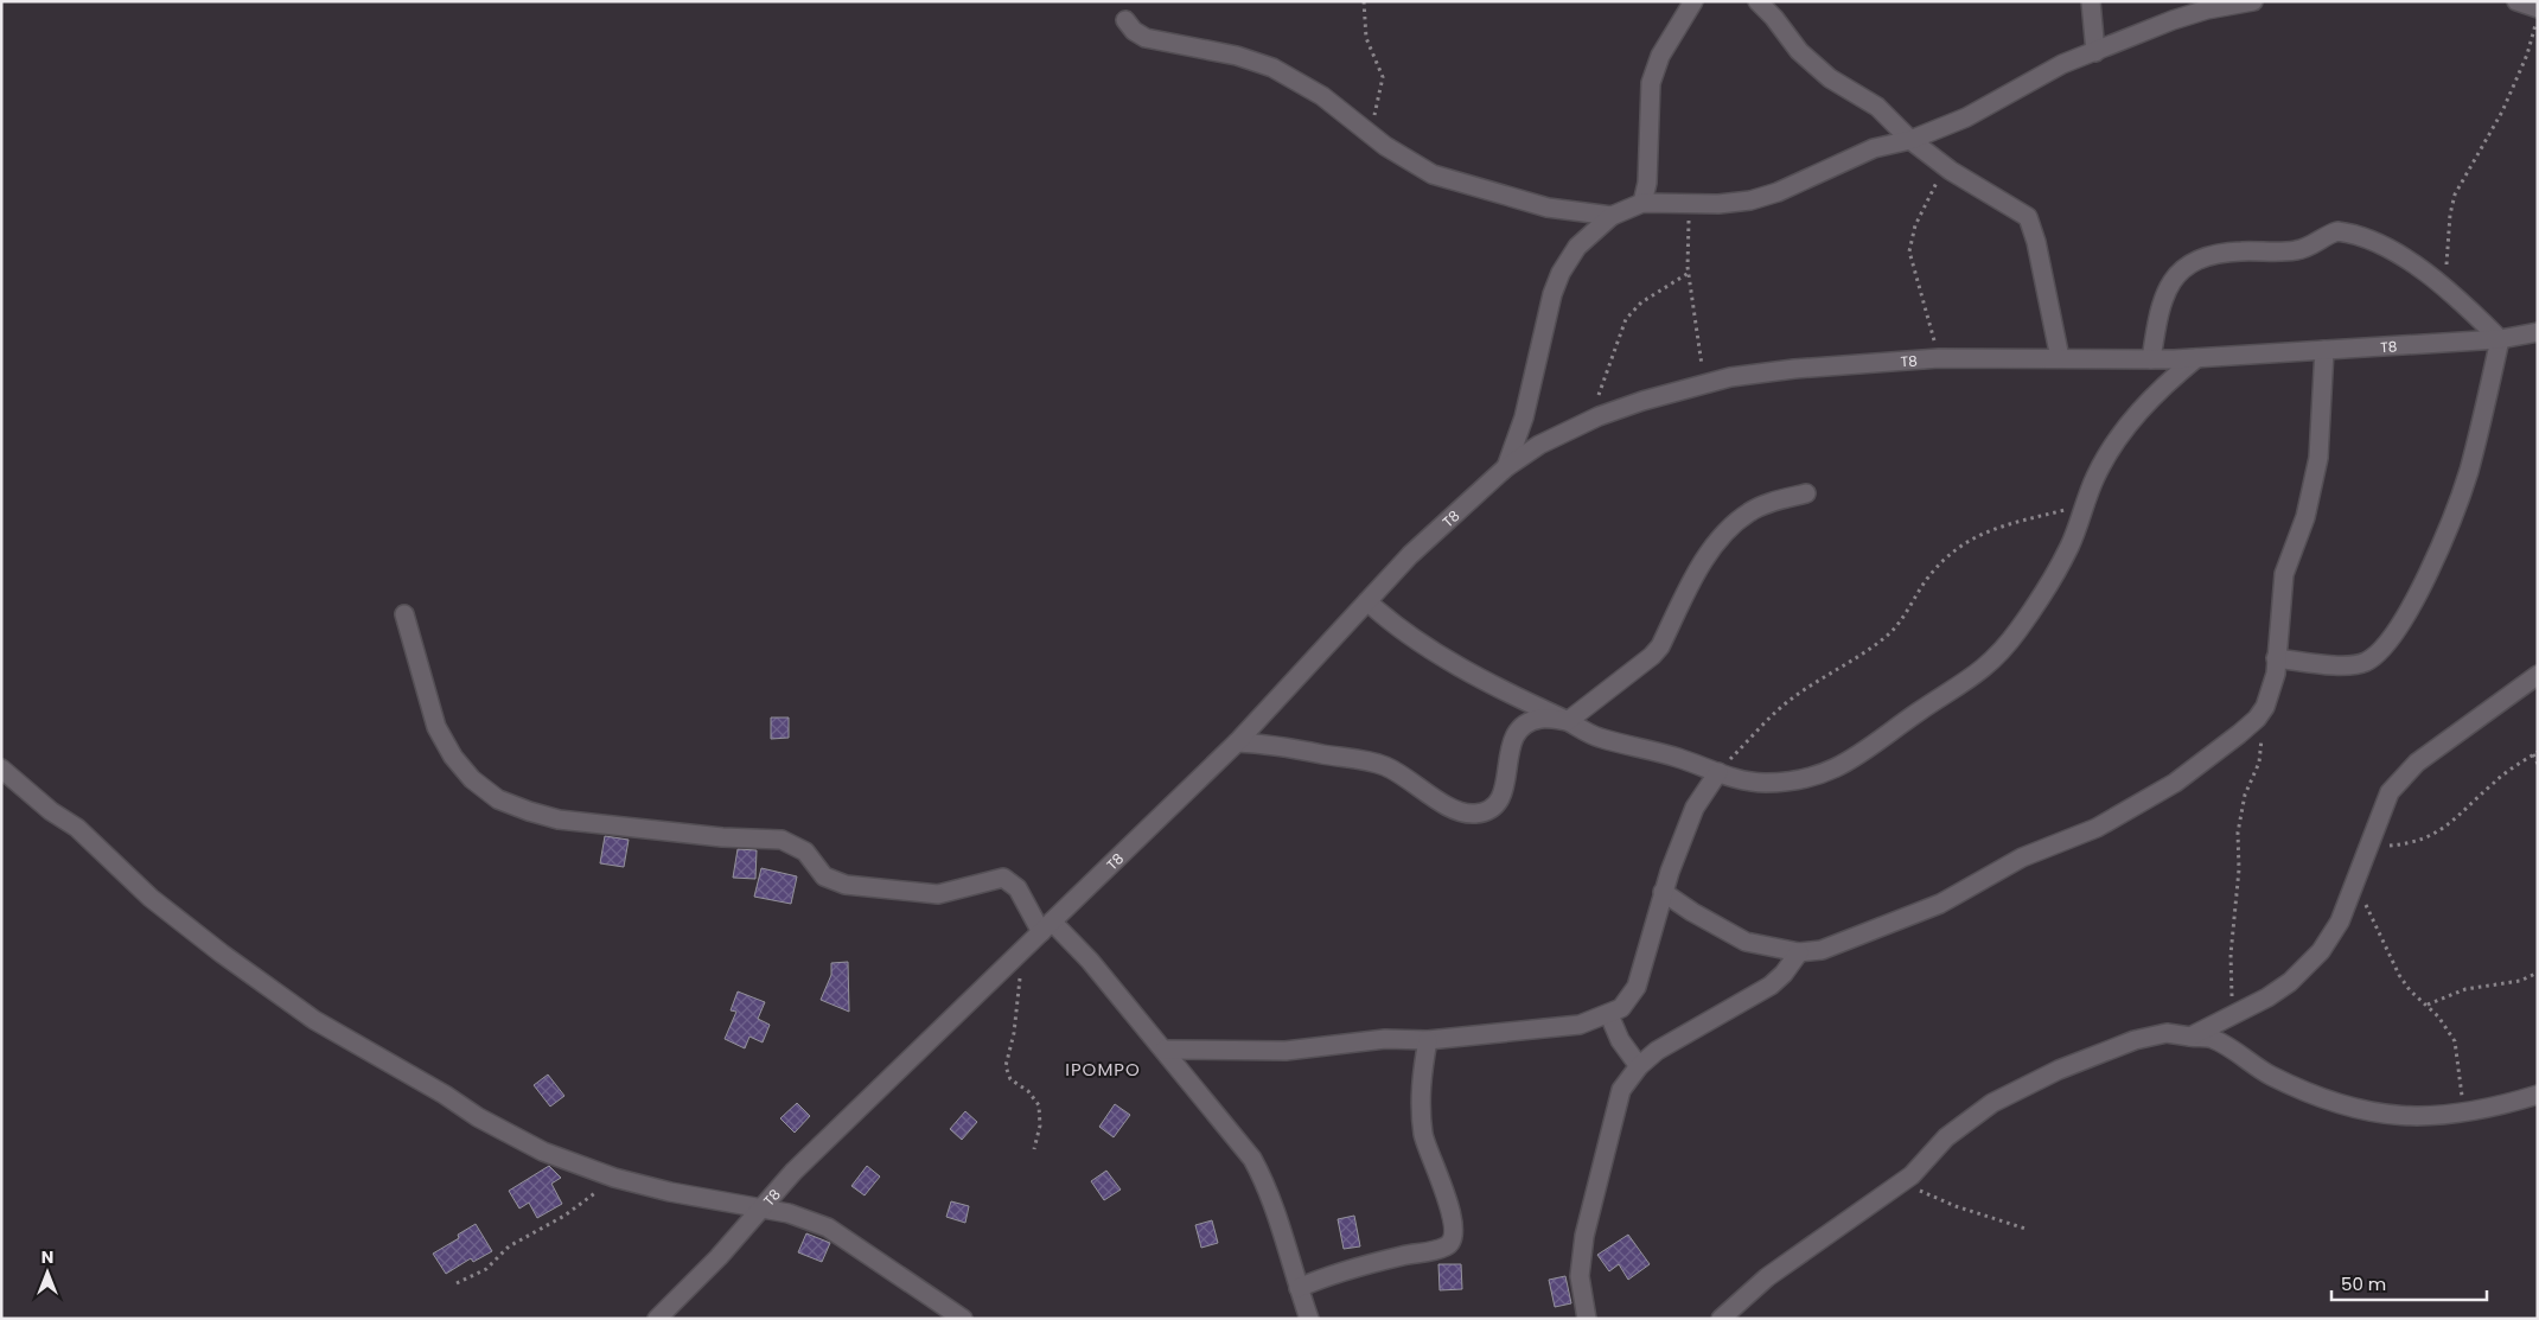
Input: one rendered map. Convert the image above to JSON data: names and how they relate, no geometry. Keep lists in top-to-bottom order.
{
  "streets": {
    "street": ["T8"]
  },
  "districts": ["IPOMPO"],
  "scale_bar": "50 m",
  "north": "top"
}
